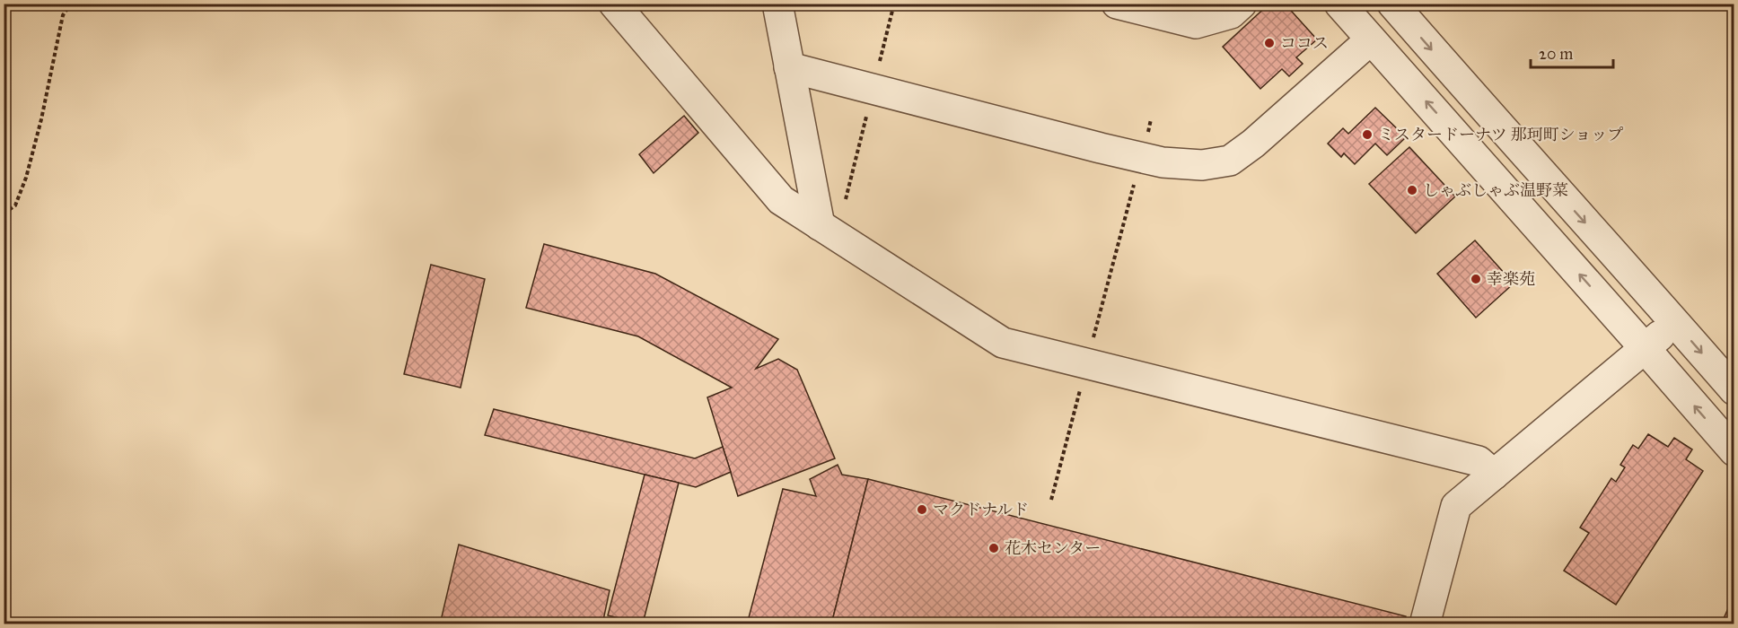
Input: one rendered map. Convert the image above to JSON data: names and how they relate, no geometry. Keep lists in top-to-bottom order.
{
  "places": [
    "ココス",
    "ミスタードーナツ 那珂町ショップ",
    "しゃぶしゃぶ温野菜",
    "幸楽苑",
    "マクドナルド",
    "花木センター"
  ],
  "scale_bar": "20 m"
}
